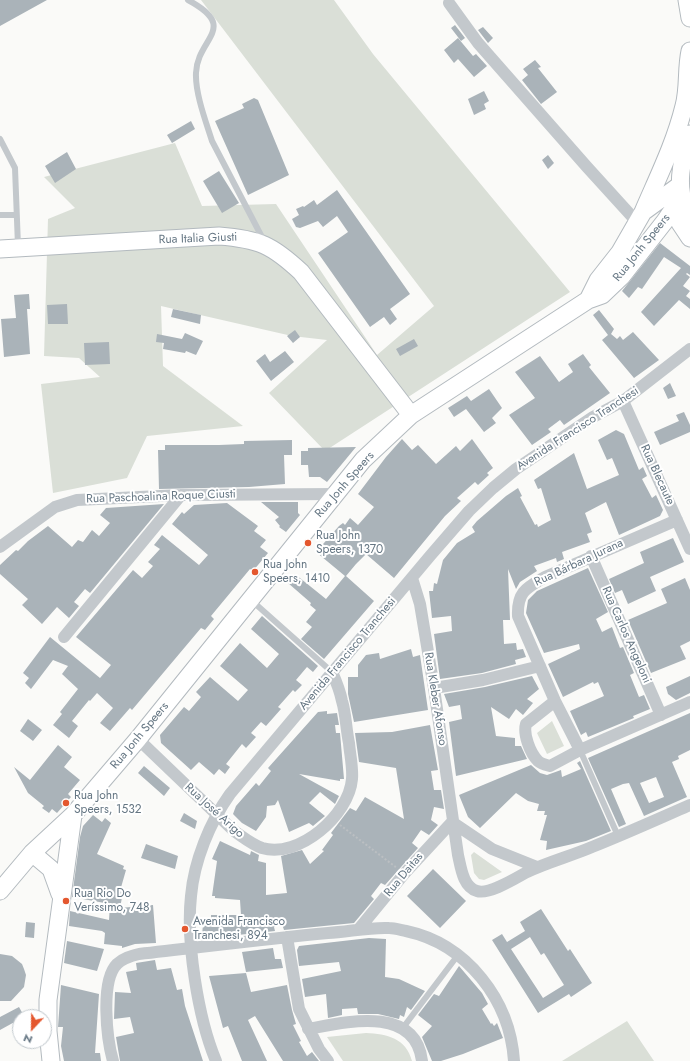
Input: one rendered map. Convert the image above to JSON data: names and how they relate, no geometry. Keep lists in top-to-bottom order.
{
  "streets": {
    "main road": ["Rua Italia Giusti", "Rua Jonh Speers"],
    "street": [
      "Avenida Francisco Tranchesi",
      "Rua Blecaute",
      "Rua Paschoalina Roque Ciusti",
      "Rua Bárbara Jurana",
      "Rua Carlos Angeloni",
      "Rua Kleber Afonso",
      "Rua José Arigo",
      "Rua Daitas"
    ]
  },
  "crossings": [
    ["Rua Italia Giusti", "Rua Jonh Speers"],
    ["Rua Jonh Speers", "Rua Paschoalina Roque Ciusti"],
    ["Rua Jonh Speers", "Rua José Arigo"],
    ["Avenida Francisco Tranchesi", "Rua Blecaute"],
    ["Avenida Francisco Tranchesi", "Rua Kleber Afonso"],
    ["Avenida Francisco Tranchesi", "Rua José Arigo"],
    ["Rua Blecaute", "Rua Bárbara Jurana"],
    ["Rua Bárbara Jurana", "Rua Carlos Angeloni"],
    ["Rua Kleber Afonso", "Rua Daitas"]
  ],
  "places": [
    "Rua John Speers, 1370",
    "Rua John Speers, 1410",
    "Rua John Speers, 1532",
    "Rua Rio Do Veríssimo, 748",
    "Avenida Francisco Tranchesi, 894"
  ],
  "north": "bottom"
}
